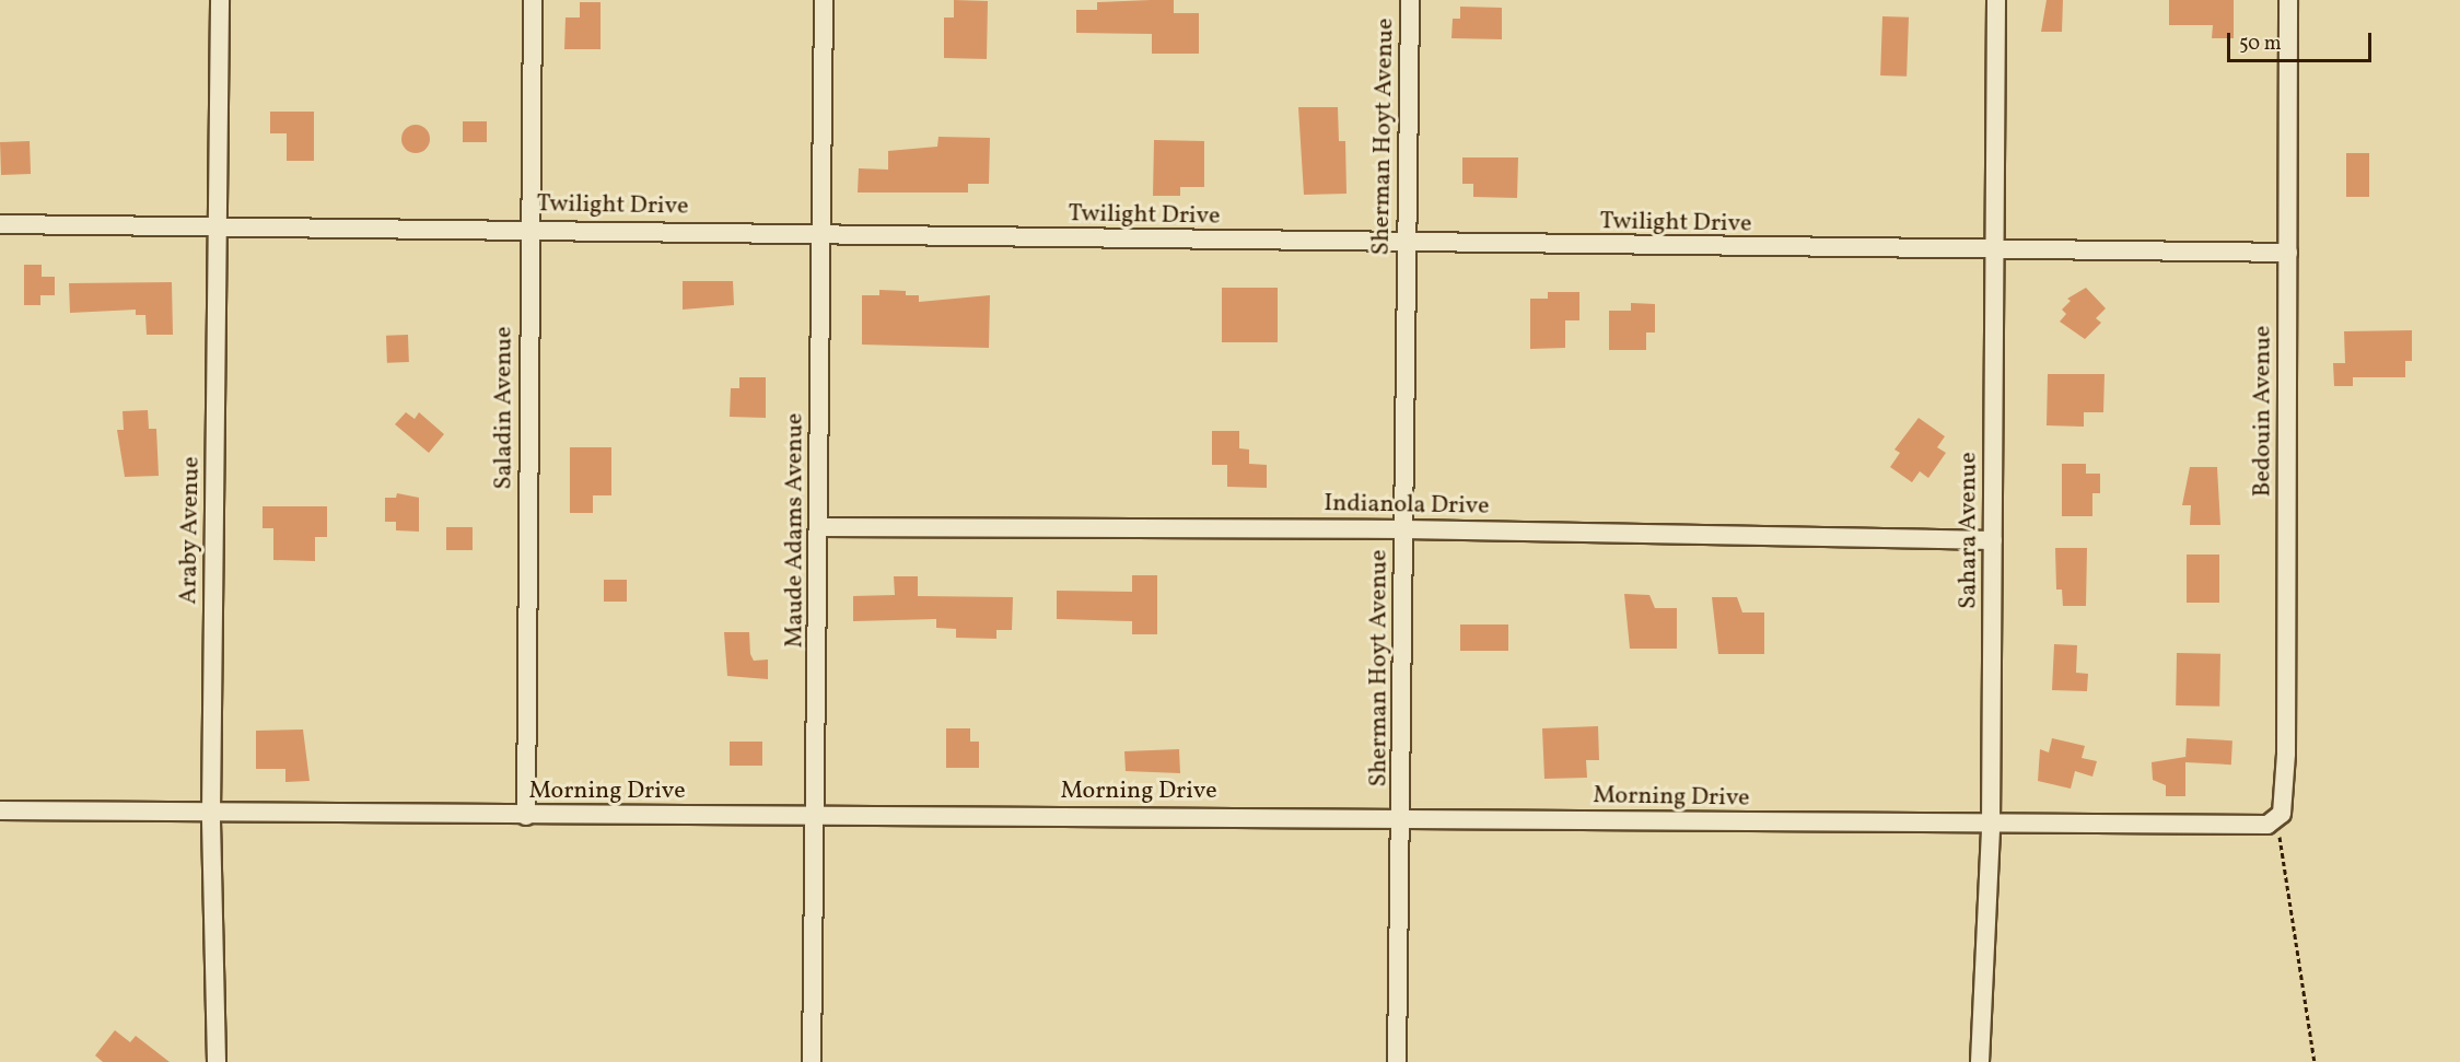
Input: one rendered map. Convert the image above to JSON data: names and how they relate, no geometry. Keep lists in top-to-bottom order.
{
  "streets": {
    "street": [
      "Sherman Hoyt Avenue",
      "Twilight Drive",
      "Saladin Avenue",
      "Bedouin Avenue",
      "Indianola Drive",
      "Araby Avenue",
      "Maude Adams Avenue",
      "Sahara Avenue",
      "Morning Drive"
    ]
  },
  "crossings": [
    ["Sherman Hoyt Avenue", "Twilight Drive"],
    ["Sherman Hoyt Avenue", "Indianola Drive"],
    ["Sherman Hoyt Avenue", "Morning Drive"],
    ["Twilight Drive", "Saladin Avenue"],
    ["Twilight Drive", "Bedouin Avenue"],
    ["Twilight Drive", "Araby Avenue"],
    ["Twilight Drive", "Maude Adams Avenue"],
    ["Twilight Drive", "Sahara Avenue"],
    ["Saladin Avenue", "Morning Drive"],
    ["Bedouin Avenue", "Morning Drive"],
    ["Indianola Drive", "Maude Adams Avenue"],
    ["Indianola Drive", "Sahara Avenue"],
    ["Araby Avenue", "Morning Drive"],
    ["Maude Adams Avenue", "Morning Drive"],
    ["Sahara Avenue", "Morning Drive"]
  ],
  "scale_bar": "50 m"
}
